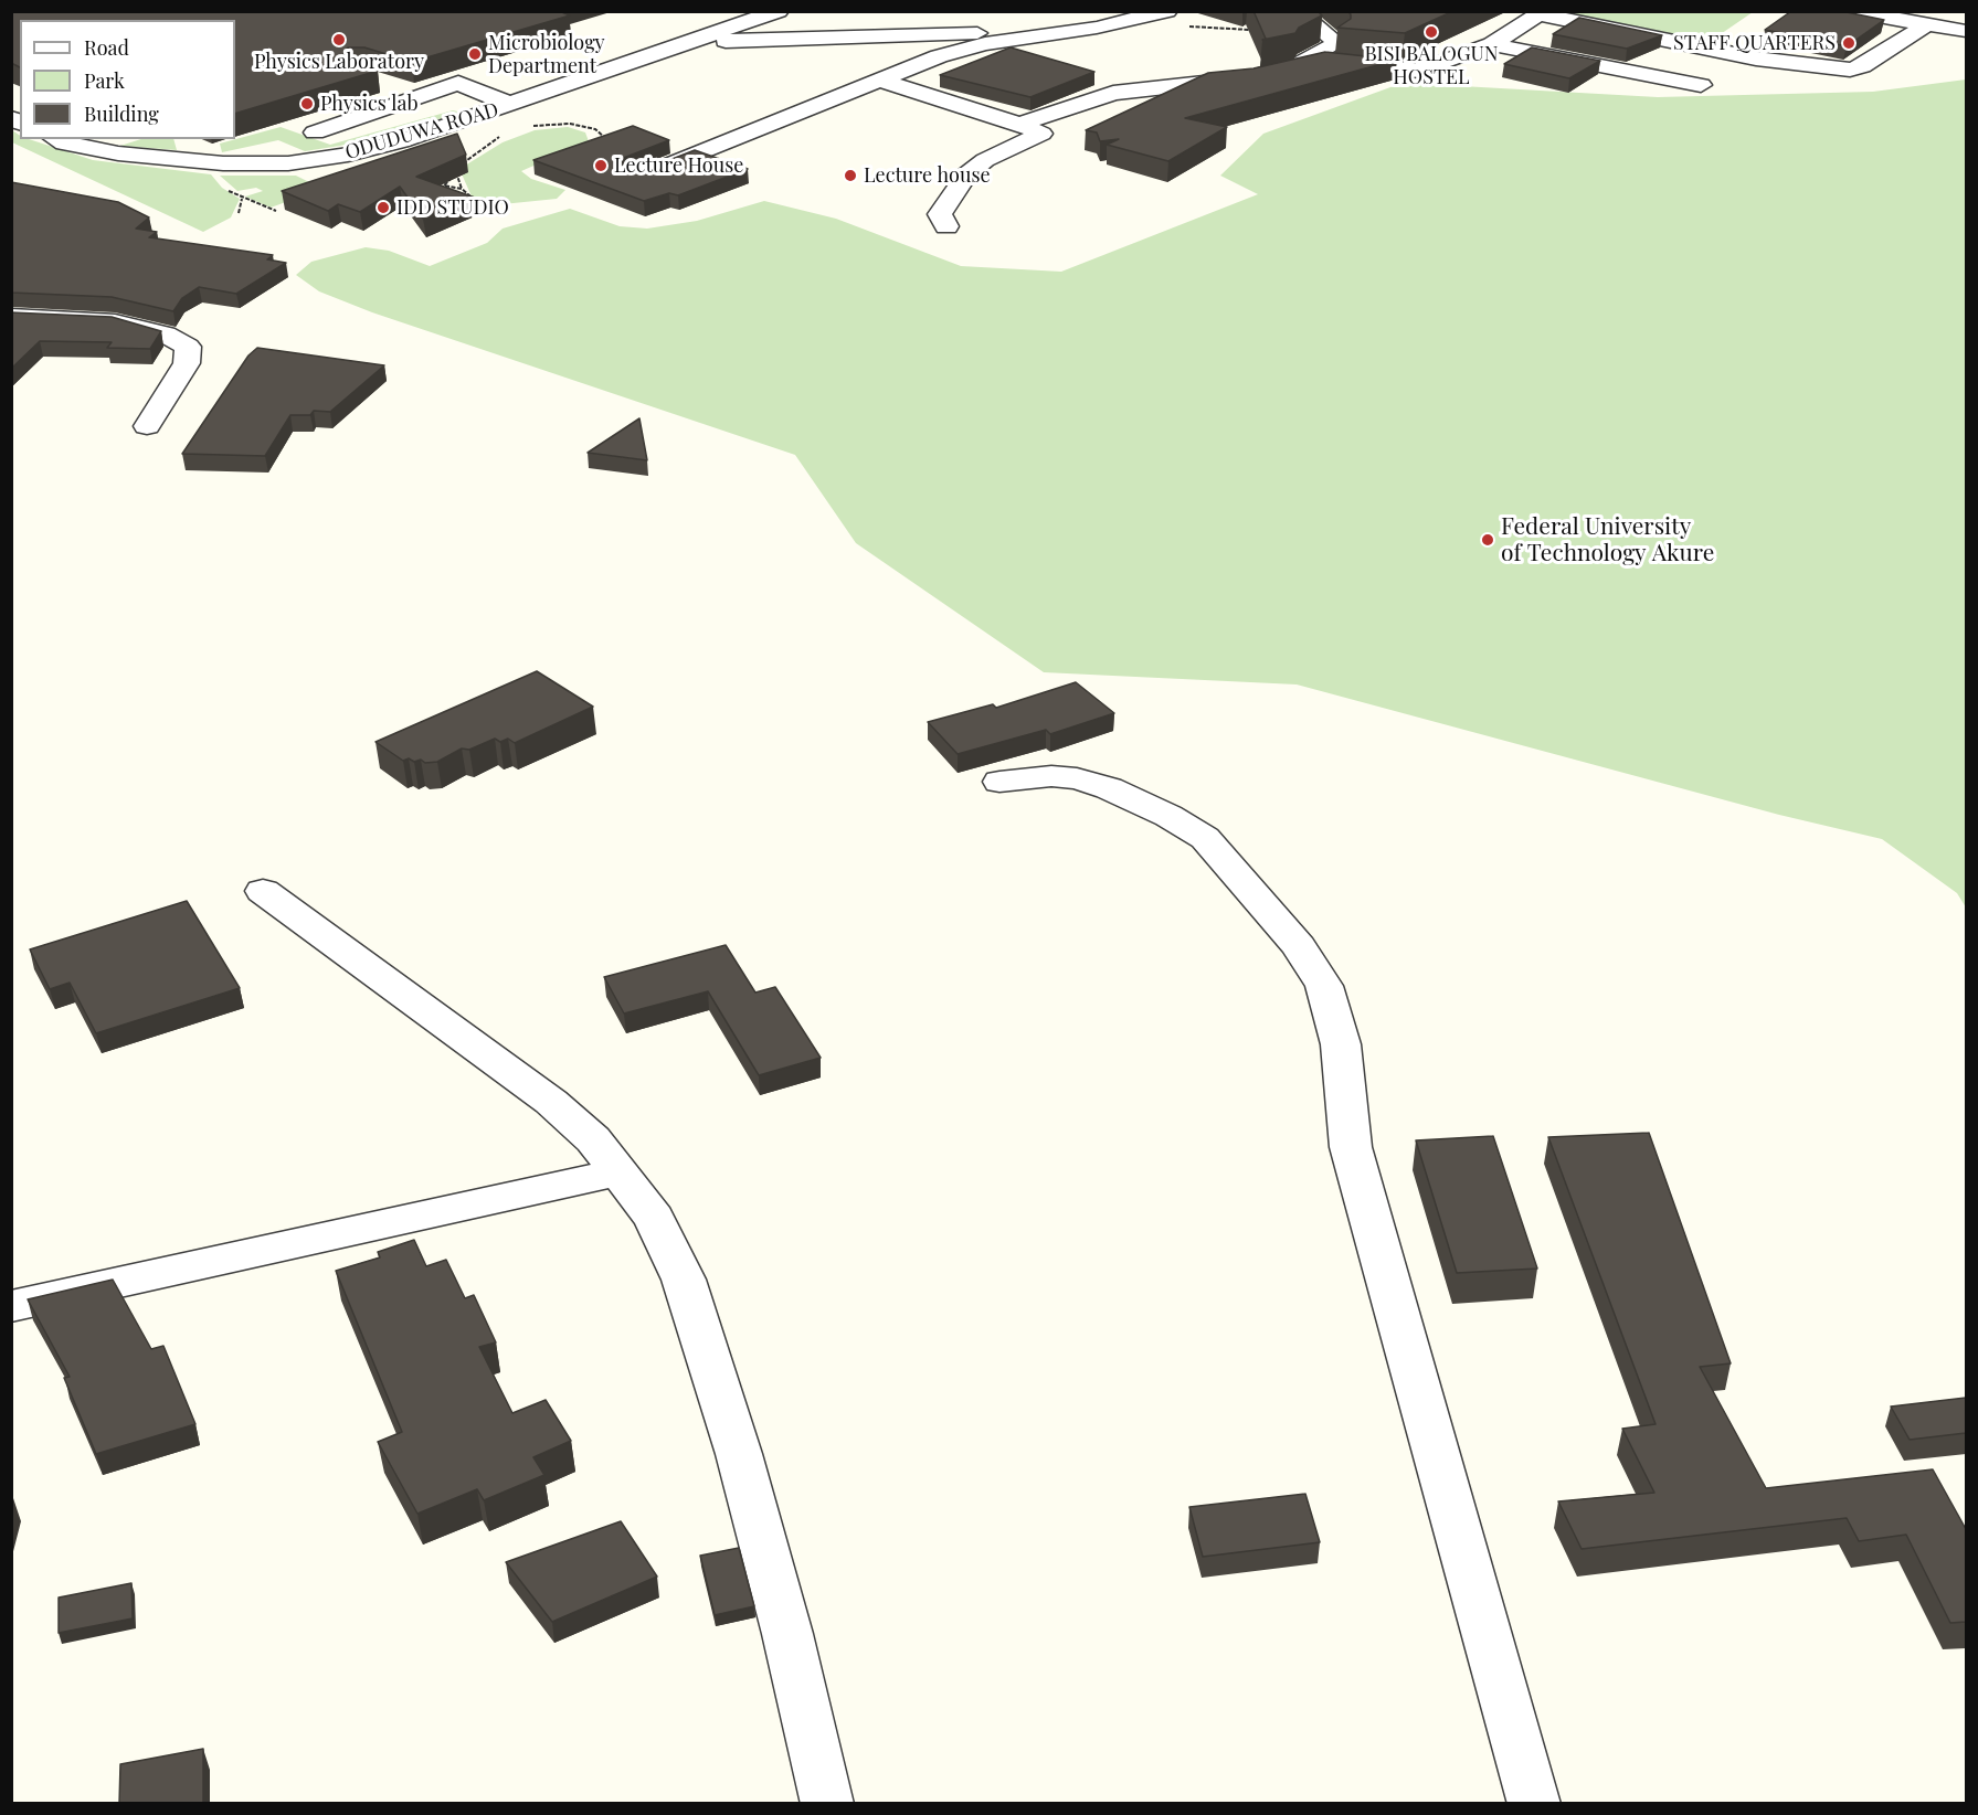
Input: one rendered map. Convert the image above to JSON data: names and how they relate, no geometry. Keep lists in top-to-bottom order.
{
  "streets": {
    "street": ["ODUDUWA ROAD"]
  },
  "places": [
    "BISI BALOGUN HOSTEL",
    "Physics Laboratory",
    "STAFF QUARTERS",
    "Microbiology Department",
    "Physics lab",
    "Lecture House",
    "Lecture house",
    "IDD STUDIO",
    "Federal University of Technology Akure"
  ],
  "legend": ["Road", "Park", "Building"]
}
